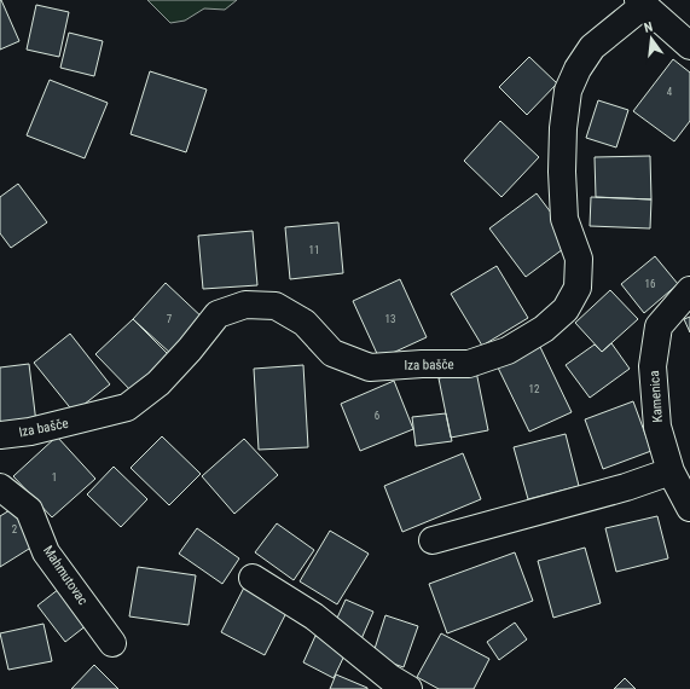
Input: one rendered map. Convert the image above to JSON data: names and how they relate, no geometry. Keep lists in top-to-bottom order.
{
  "streets": {
    "street": ["Iza bašče", "Kamenica", "Mahmutovac"]
  },
  "house_numbers": [
    "4",
    "11",
    "16",
    "7",
    "13",
    "12",
    "6",
    "1",
    "2"
  ],
  "north": "top"
}
